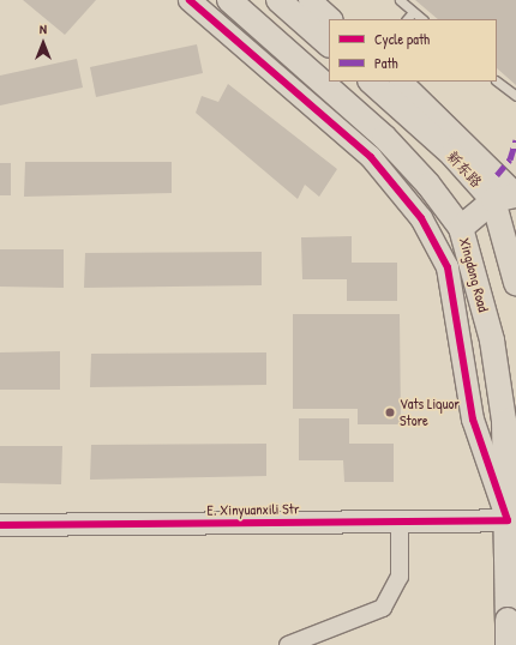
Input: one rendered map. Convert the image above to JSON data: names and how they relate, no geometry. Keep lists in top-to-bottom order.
{
  "streets": {
    "main road": ["新东路", "Xingdong Road"],
    "street": ["E. Xinyuanxili Str"]
  },
  "crossings": [
    ["Xingdong Road", "E. Xinyuanxili Str"]
  ],
  "places": ["Vats Liquor Store"],
  "legend": ["Cycle path", "Path"],
  "north": "top"
}
